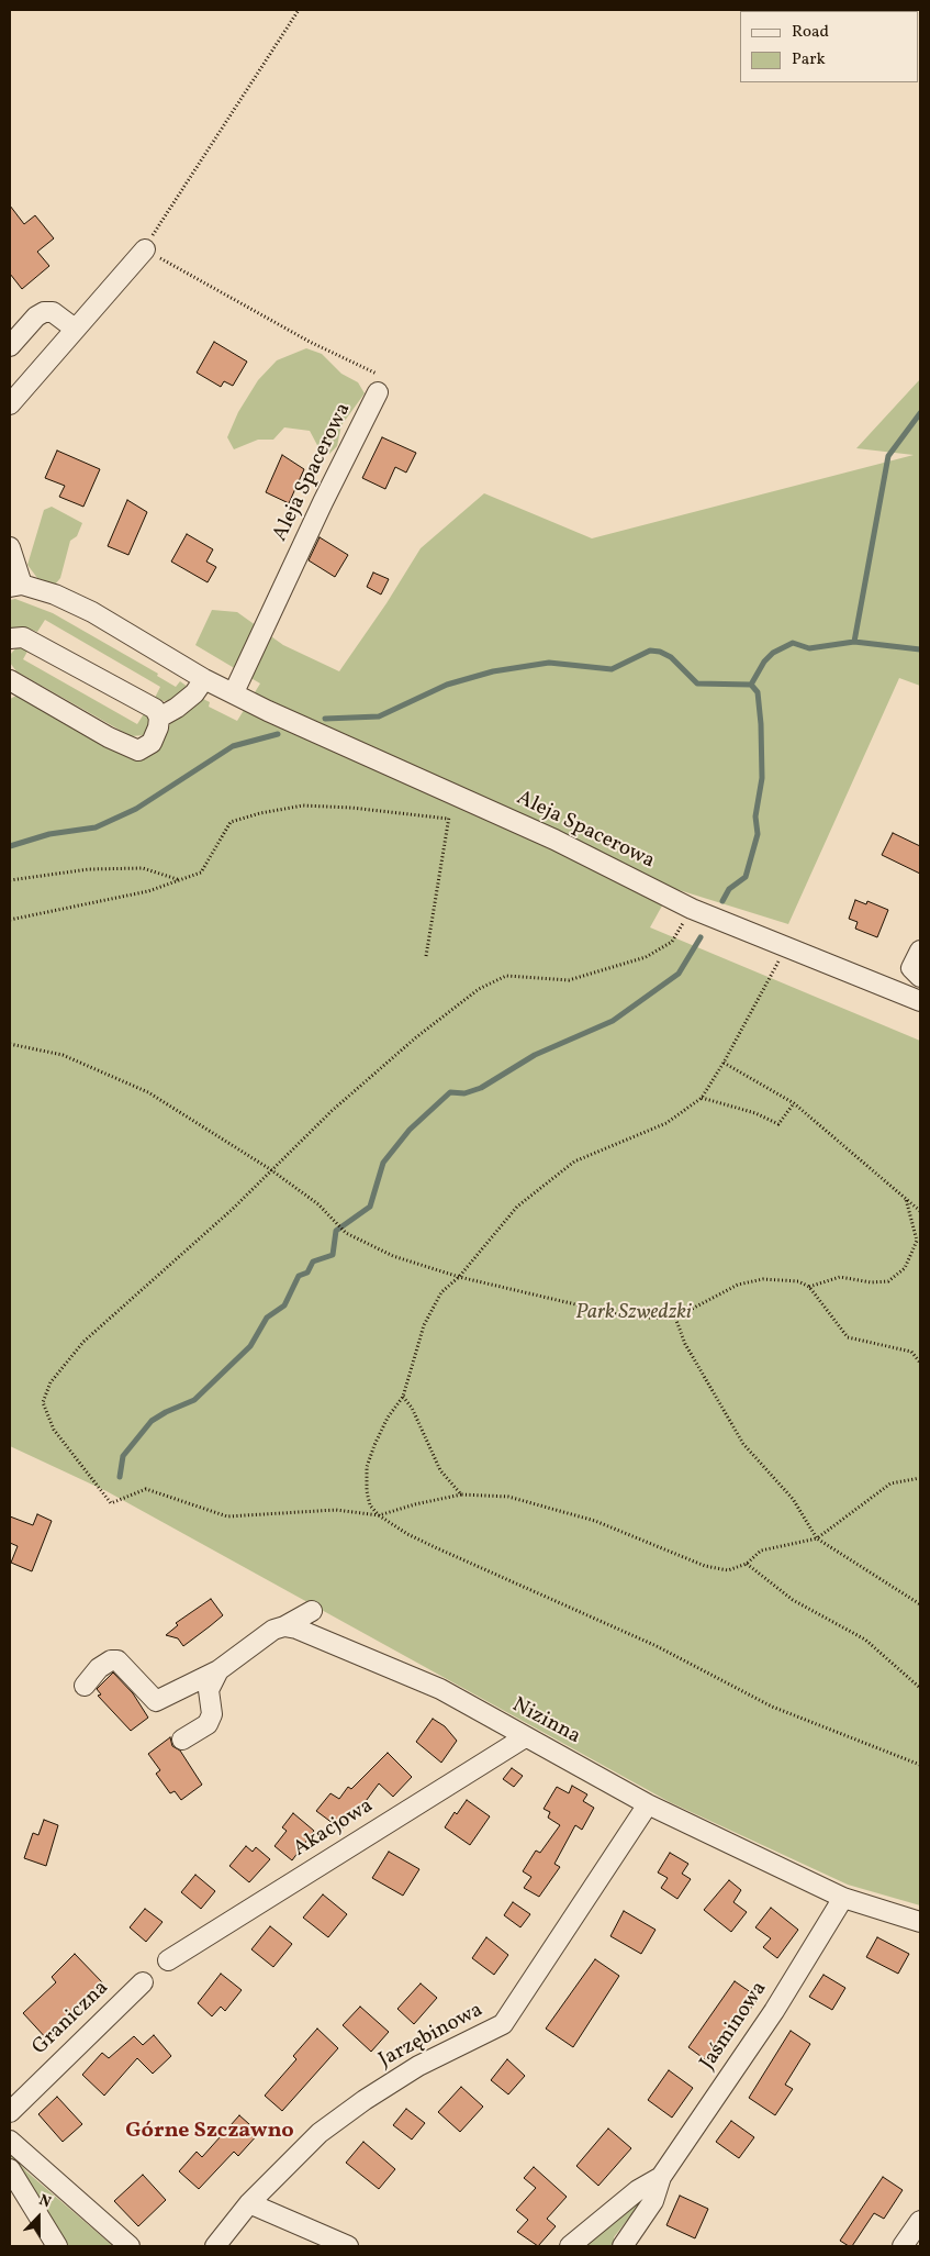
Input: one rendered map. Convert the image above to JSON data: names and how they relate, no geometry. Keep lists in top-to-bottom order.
{
  "streets": {
    "street": [
      "Aleja Spacerowa",
      "Nizinna",
      "Akacjowa",
      "Graniczna",
      "Jaśminowa",
      "Jarzębinowa"
    ]
  },
  "crossings": [
    ["Nizinna", "Akacjowa"],
    ["Nizinna", "Jaśminowa"],
    ["Nizinna", "Jarzębinowa"]
  ],
  "districts": ["Górne Szczawno"],
  "parks": ["Park Szwedzki"],
  "legend": ["Road", "Park"],
  "north": "top"
}
